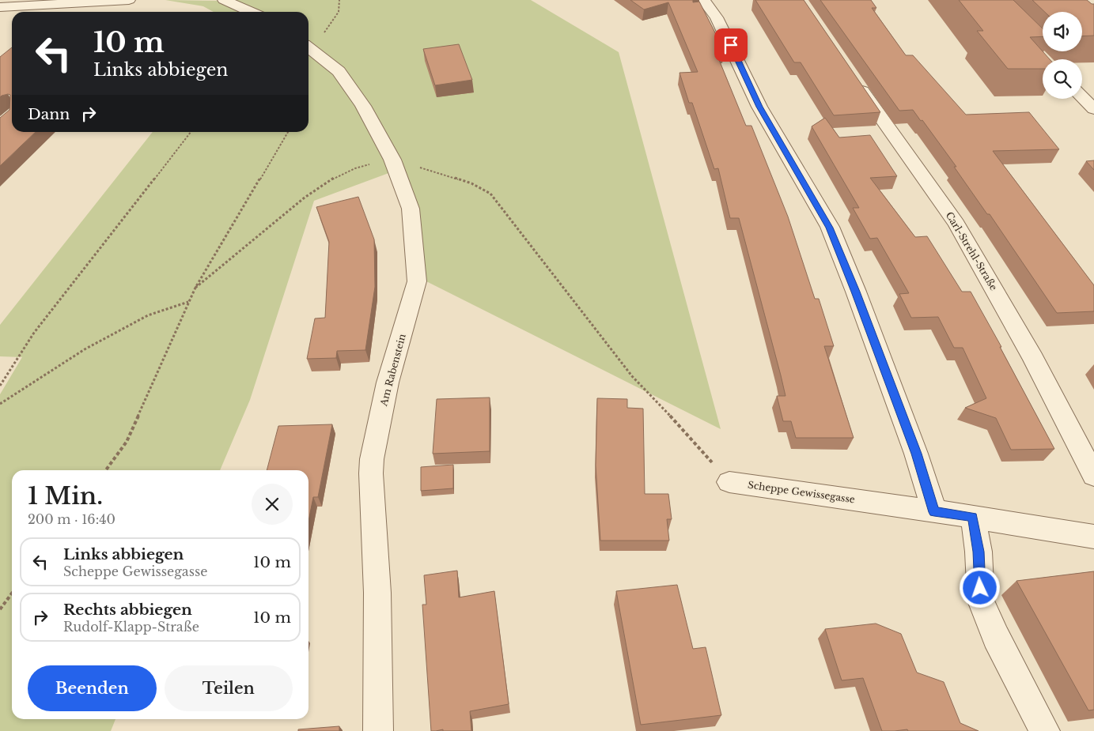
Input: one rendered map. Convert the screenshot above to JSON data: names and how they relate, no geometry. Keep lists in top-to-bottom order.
{
  "streets": {
    "street": ["Carl-Strehl-Straße", "Am Rabenstein", "Scheppe Gewissegasse"]
  },
  "page": {
    "turn": ["10 m", "Links abbiegen"],
    "then": "Dann",
    "heading": ["1 Min.", "200 m · 16:40"],
    "list": [
      {
        "name": "Links abbiegen",
        "note": "Scheppe Gewissegasse",
        "value": "10 m"
      },
      {
        "name": "Rechts abbiegen",
        "note": "Rudolf-Klapp-Straße",
        "value": "10 m"
      }
    ],
    "buttons": ["Beenden", "Teilen"]
  }
}
